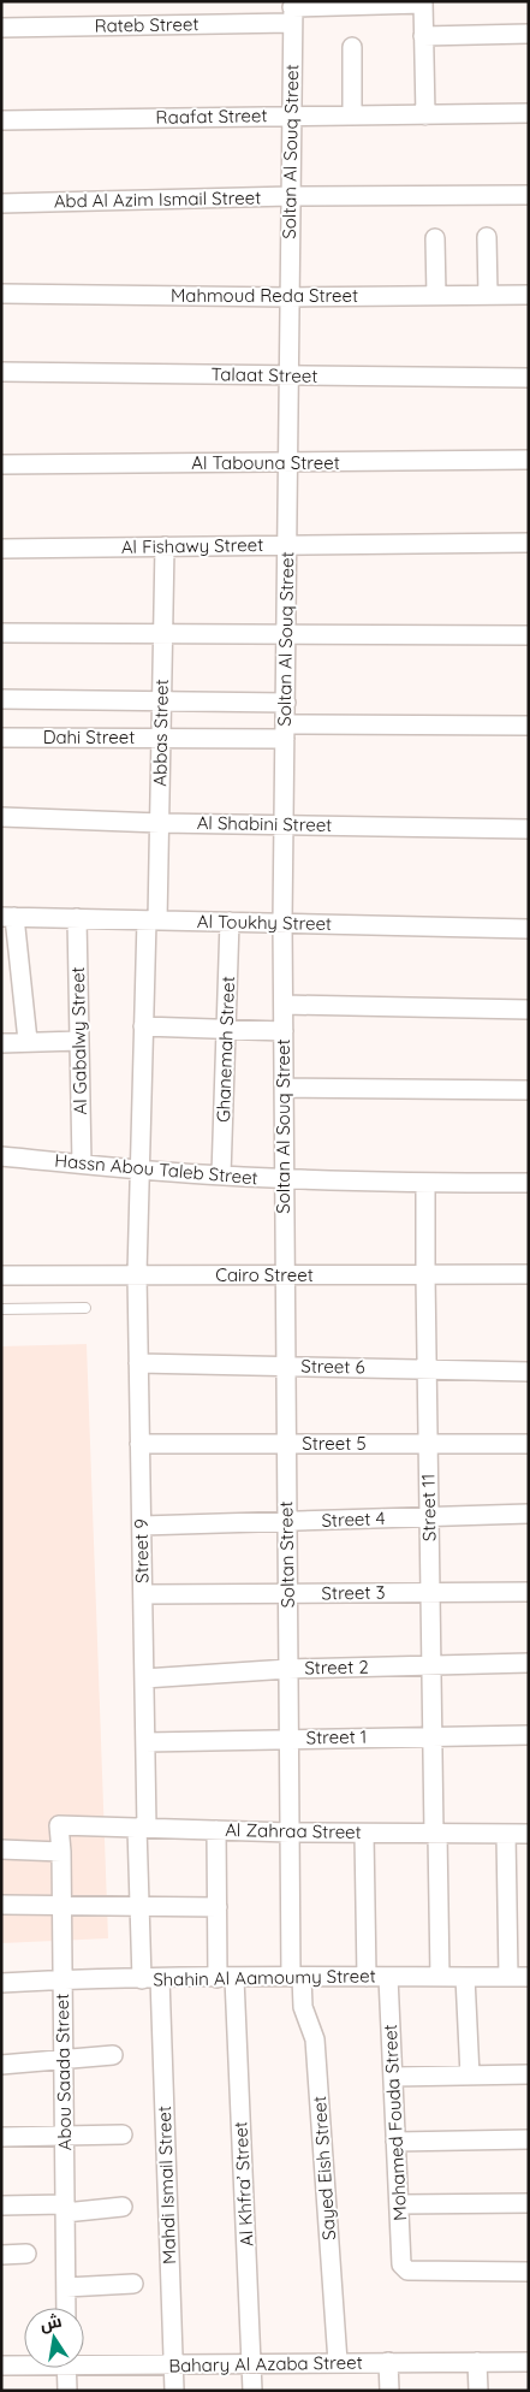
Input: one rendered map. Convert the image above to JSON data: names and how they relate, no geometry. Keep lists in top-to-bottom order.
{
  "streets": {
    "street": [
      "Rateb Street",
      "Raafat Street",
      "Soltan Al Souq Street",
      "Abd Al Azim Ismail Street",
      "Mahmoud Reda Street",
      "Talaat Street",
      "Al Tabouna Street",
      "Al Fishawy Street",
      "Abbas Street",
      "Dahi Street",
      "Al Shabini Street",
      "Al Toukhy Street",
      "Al Gabalwy Street",
      "Ghanemah Street",
      "Hassn Abou Taleb Street",
      "Cairo Street",
      "Street 6",
      "Street 5",
      "Street 11",
      "Street 4",
      "Street 9",
      "Soltan Street",
      "Street 3",
      "Street 2",
      "Street 1",
      "Al Zahraa Street",
      "Shahin Al Aamoumy Street",
      "Abou Saada Street",
      "Mohamed Fouda Street",
      "Sayed Eish Street",
      "Al Khfra’ Street",
      "Mahdi Ismail Street",
      "Bahary Al Azaba Street"
    ]
  },
  "crossings": [
    ["Rateb Street", "Soltan Al Souq Street"],
    ["Raafat Street", "Soltan Al Souq Street"],
    ["Soltan Al Souq Street", "Abd Al Azim Ismail Street"],
    ["Soltan Al Souq Street", "Mahmoud Reda Street"],
    ["Soltan Al Souq Street", "Talaat Street"],
    ["Soltan Al Souq Street", "Al Tabouna Street"],
    ["Soltan Al Souq Street", "Al Fishawy Street"],
    ["Soltan Al Souq Street", "Dahi Street"],
    ["Soltan Al Souq Street", "Al Shabini Street"],
    ["Soltan Al Souq Street", "Al Toukhy Street"],
    ["Soltan Al Souq Street", "Hassn Abou Taleb Street"],
    ["Soltan Al Souq Street", "Cairo Street"],
    ["Soltan Al Souq Street", "Soltan Street"],
    ["Al Fishawy Street", "Abbas Street"],
    ["Abbas Street", "Dahi Street"],
    ["Abbas Street", "Al Shabini Street"],
    ["Abbas Street", "Al Toukhy Street"],
    ["Abbas Street", "Street 9"],
    ["Al Toukhy Street", "Al Gabalwy Street"],
    ["Al Toukhy Street", "Ghanemah Street"],
    ["Al Gabalwy Street", "Hassn Abou Taleb Street"],
    ["Ghanemah Street", "Hassn Abou Taleb Street"],
    ["Hassn Abou Taleb Street", "Street 11"],
    ["Hassn Abou Taleb Street", "Street 9"],
    ["Cairo Street", "Street 11"],
    ["Cairo Street", "Street 9"],
    ["Cairo Street", "Soltan Street"],
    ["Street 6", "Street 11"],
    ["Street 6", "Street 9"],
    ["Street 6", "Soltan Street"],
    ["Street 5", "Street 11"],
    ["Street 5", "Street 9"],
    ["Street 5", "Soltan Street"],
    ["Street 11", "Street 4"],
    ["Street 11", "Street 3"],
    ["Street 11", "Street 2"],
    ["Street 11", "Street 1"],
    ["Street 11", "Al Zahraa Street"],
    ["Street 11", "Shahin Al Aamoumy Street"],
    ["Street 4", "Street 9"],
    ["Street 4", "Soltan Street"],
    ["Street 9", "Street 3"],
    ["Street 9", "Street 2"],
    ["Street 9", "Street 1"],
    ["Street 9", "Al Zahraa Street"],
    ["Street 9", "Mahdi Ismail Street"],
    ["Soltan Street", "Street 3"],
    ["Soltan Street", "Street 2"],
    ["Soltan Street", "Street 1"],
    ["Soltan Street", "Al Zahraa Street"],
    ["Soltan Street", "Sayed Eish Street"],
    ["Al Zahraa Street", "Abou Saada Street"],
    ["Al Zahraa Street", "Sayed Eish Street"],
    ["Al Zahraa Street", "Al Khfra’ Street"],
    ["Shahin Al Aamoumy Street", "Abou Saada Street"],
    ["Shahin Al Aamoumy Street", "Mohamed Fouda Street"],
    ["Shahin Al Aamoumy Street", "Sayed Eish Street"],
    ["Shahin Al Aamoumy Street", "Al Khfra’ Street"],
    ["Shahin Al Aamoumy Street", "Mahdi Ismail Street"],
    ["Sayed Eish Street", "Bahary Al Azaba Street"],
    ["Al Khfra’ Street", "Bahary Al Azaba Street"],
    ["Mahdi Ismail Street", "Bahary Al Azaba Street"]
  ],
  "north": "top"
}
